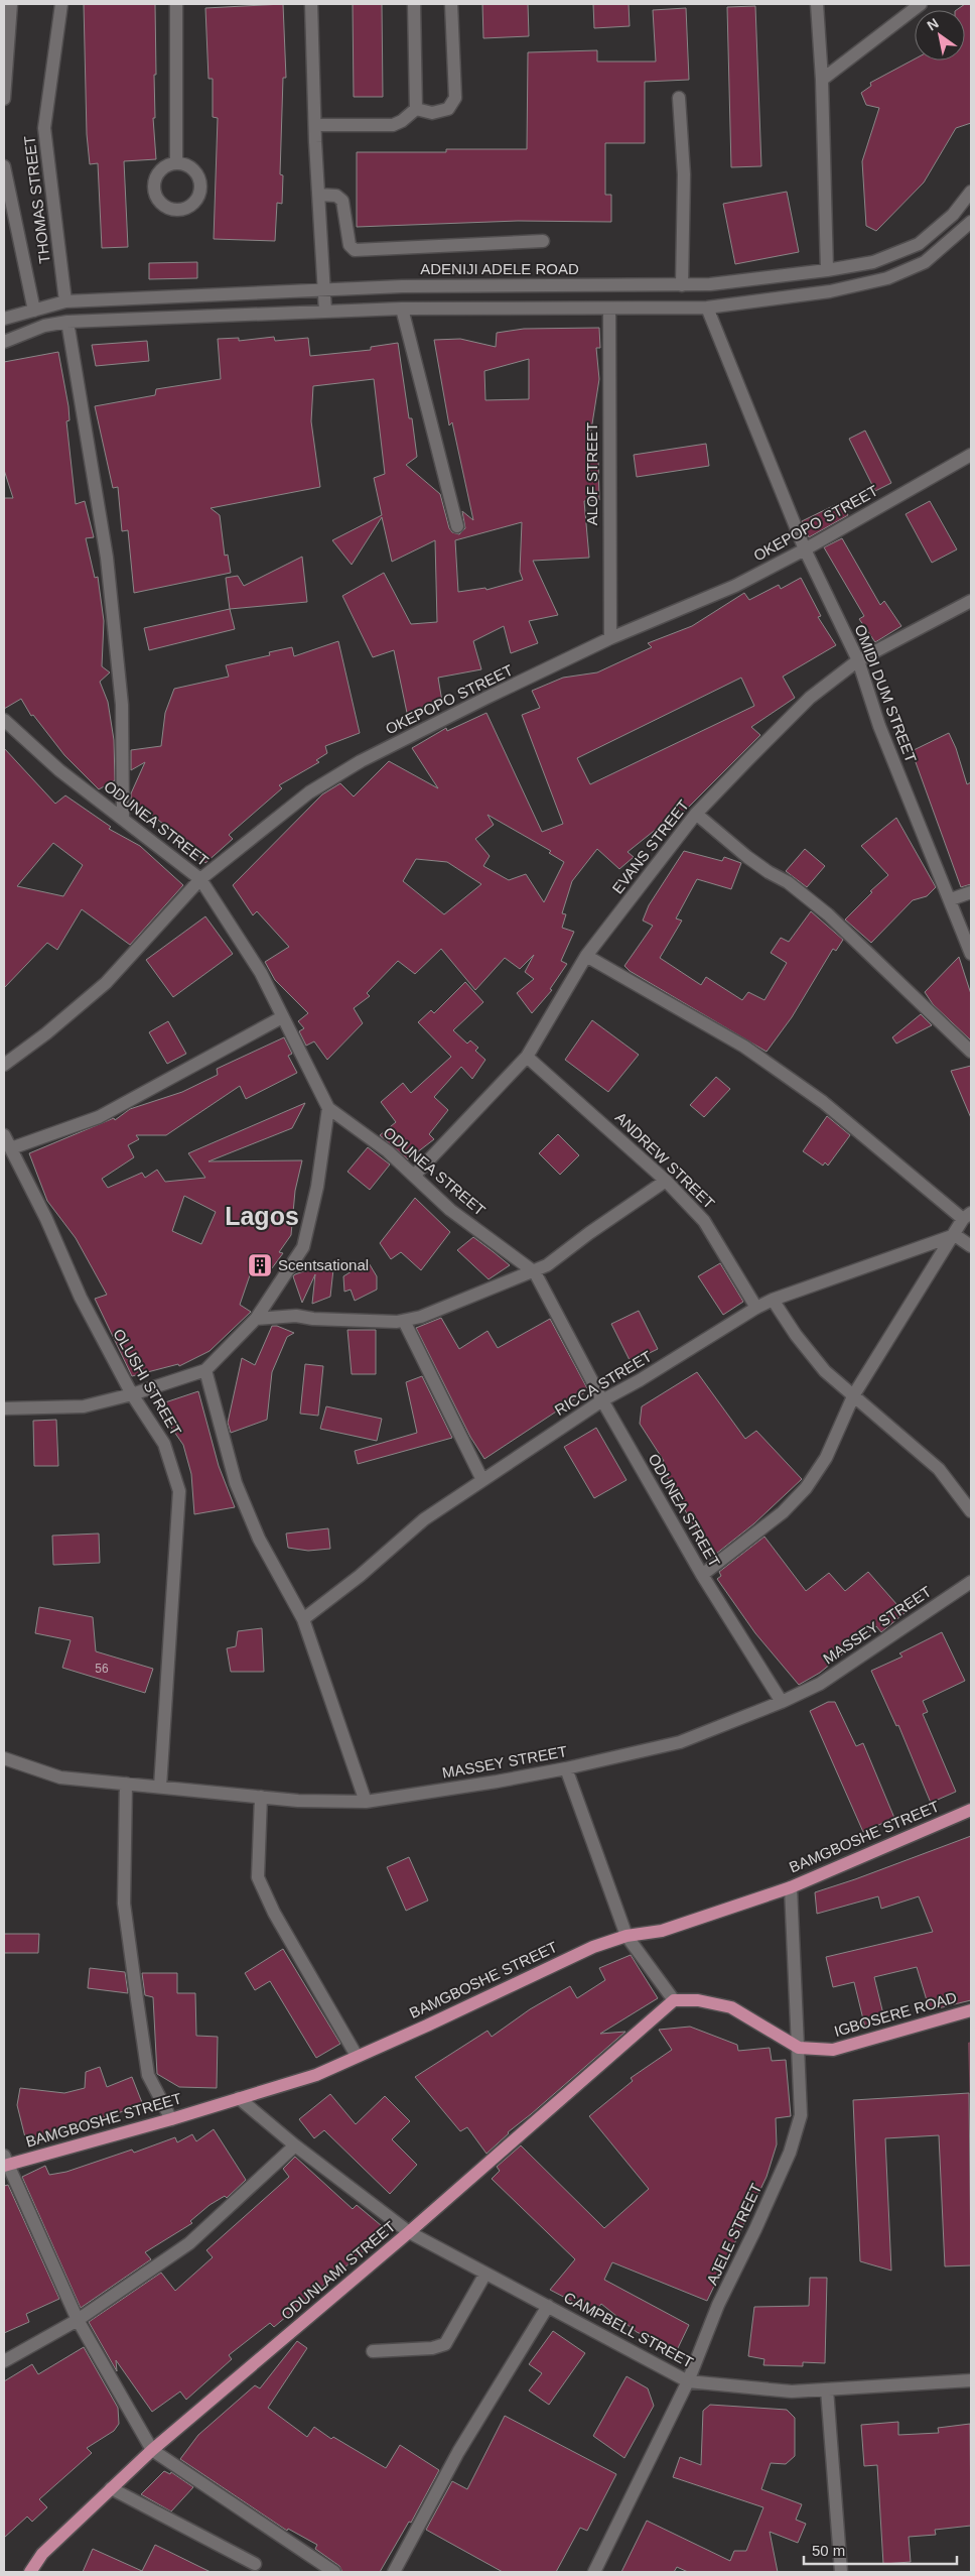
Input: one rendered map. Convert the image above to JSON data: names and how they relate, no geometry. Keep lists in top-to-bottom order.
{
  "streets": {
    "main road": ["BAMGBOSHE STREET", "IGBOSERE ROAD", "ODUNLAMI STREET"],
    "street": [
      "THOMAS STREET",
      "ADENIJI ADELE ROAD",
      "ALOF STREET",
      "OKEPOPO STREET",
      "OMIDI DUM STREET",
      "ODUNEA STREET",
      "EVANS STREET",
      "ANDREW STREET",
      "OLUSHI STREET",
      "RICCA STREET",
      "MASSEY STREET",
      "AJELE STREET",
      "CAMPBELL STREET"
    ]
  },
  "crossings": [
    ["THOMAS STREET", "ADENIJI ADELE ROAD"],
    ["ALOF STREET", "OKEPOPO STREET"],
    ["OKEPOPO STREET", "OMIDI DUM STREET"],
    ["OKEPOPO STREET", "ODUNEA STREET"],
    ["OMIDI DUM STREET", "EVANS STREET"],
    ["ODUNEA STREET", "EVANS STREET"],
    ["ODUNEA STREET", "RICCA STREET"],
    ["ODUNEA STREET", "MASSEY STREET"],
    ["EVANS STREET", "ANDREW STREET"],
    ["ANDREW STREET", "RICCA STREET"],
    ["OLUSHI STREET", "MASSEY STREET"],
    ["BAMGBOSHE STREET", "AJELE STREET"],
    ["BAMGBOSHE STREET", "CAMPBELL STREET"],
    ["IGBOSERE ROAD", "AJELE STREET"],
    ["AJELE STREET", "CAMPBELL STREET"],
    ["ODUNLAMI STREET", "CAMPBELL STREET"]
  ],
  "districts": ["Lagos"],
  "places": {
    "building": ["Scentsational"]
  },
  "house_numbers": ["56"],
  "scale_bar": "50 m",
  "north": "top left"
}
